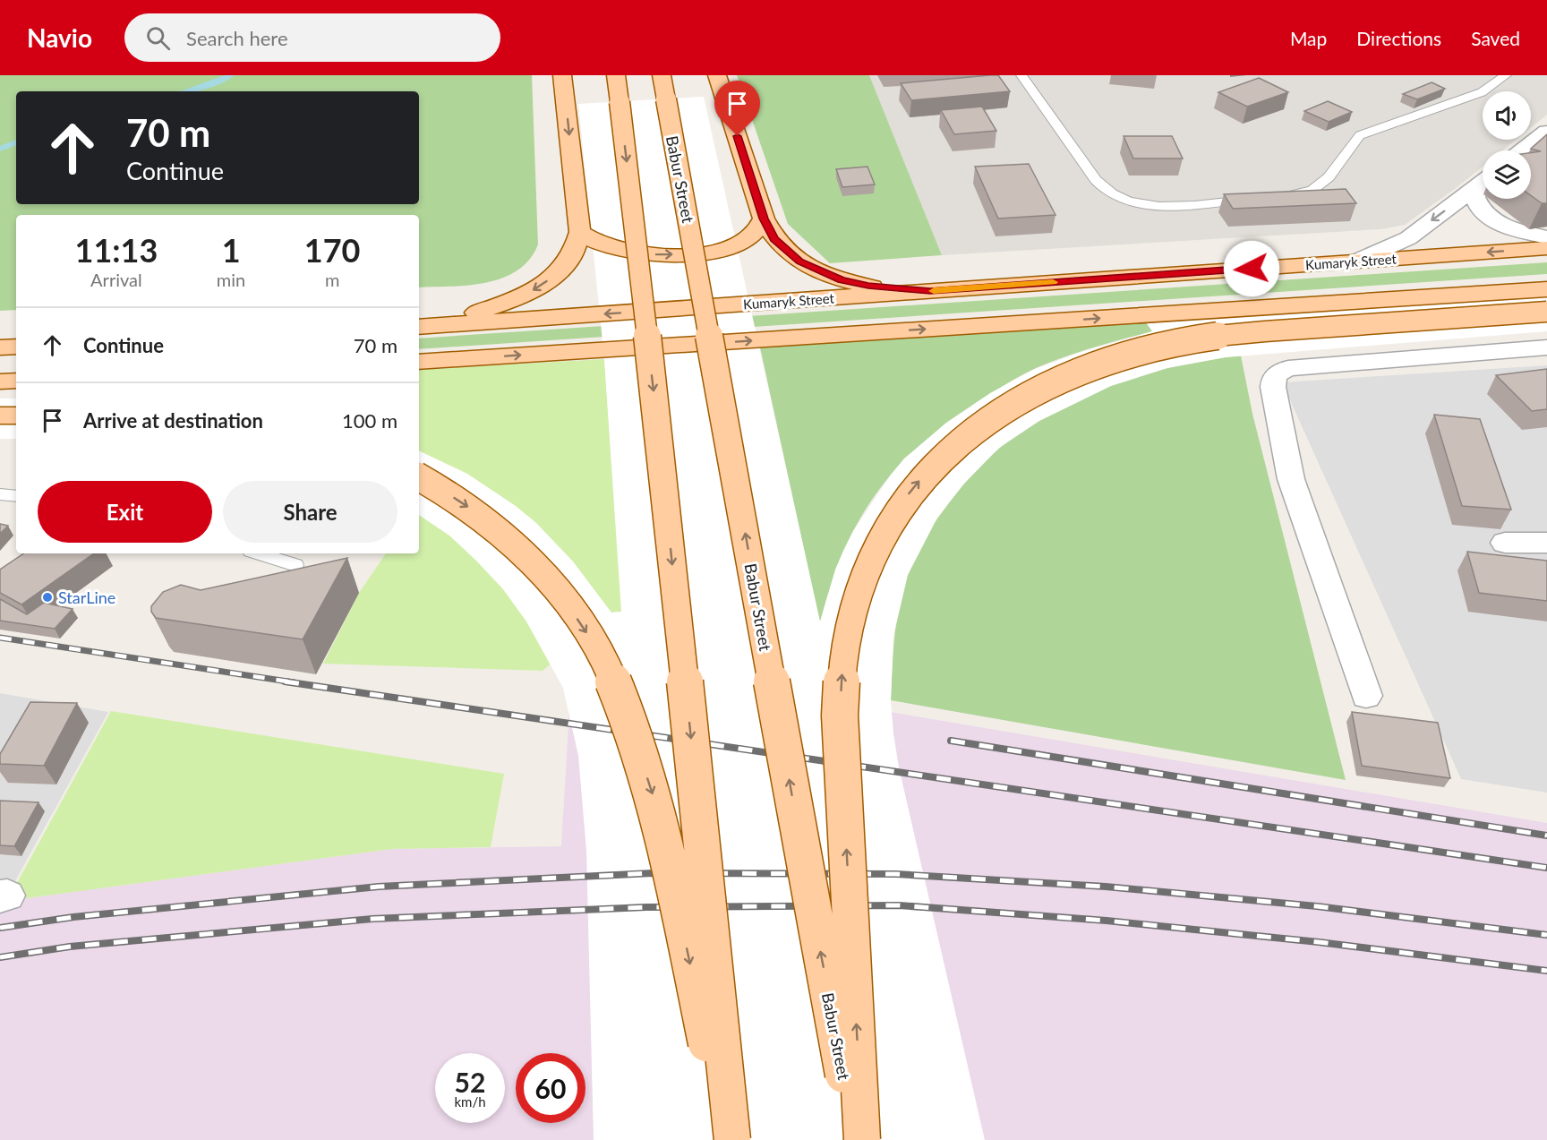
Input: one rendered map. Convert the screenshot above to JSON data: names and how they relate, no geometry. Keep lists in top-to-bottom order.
{
  "streets": {
    "main road": ["Babur Street", "Kumaryk Street"]
  },
  "places": ["StarLine"],
  "page": {
    "header": "Navio",
    "search": "Search here",
    "nav": ["Map", "Directions", "Saved"],
    "turn": ["70 m", "Continue"],
    "eta": [
      "11:13",
      "Arrival",
      "1",
      "min",
      "170",
      "m"
    ],
    "list": [
      {
        "name": "Continue",
        "value": "70 m"
      },
      {
        "name": "Arrive at destination",
        "value": "100 m"
      }
    ],
    "buttons": ["Exit", "Share"],
    "speed": "52 km/h",
    "limit": "60"
  }
}
